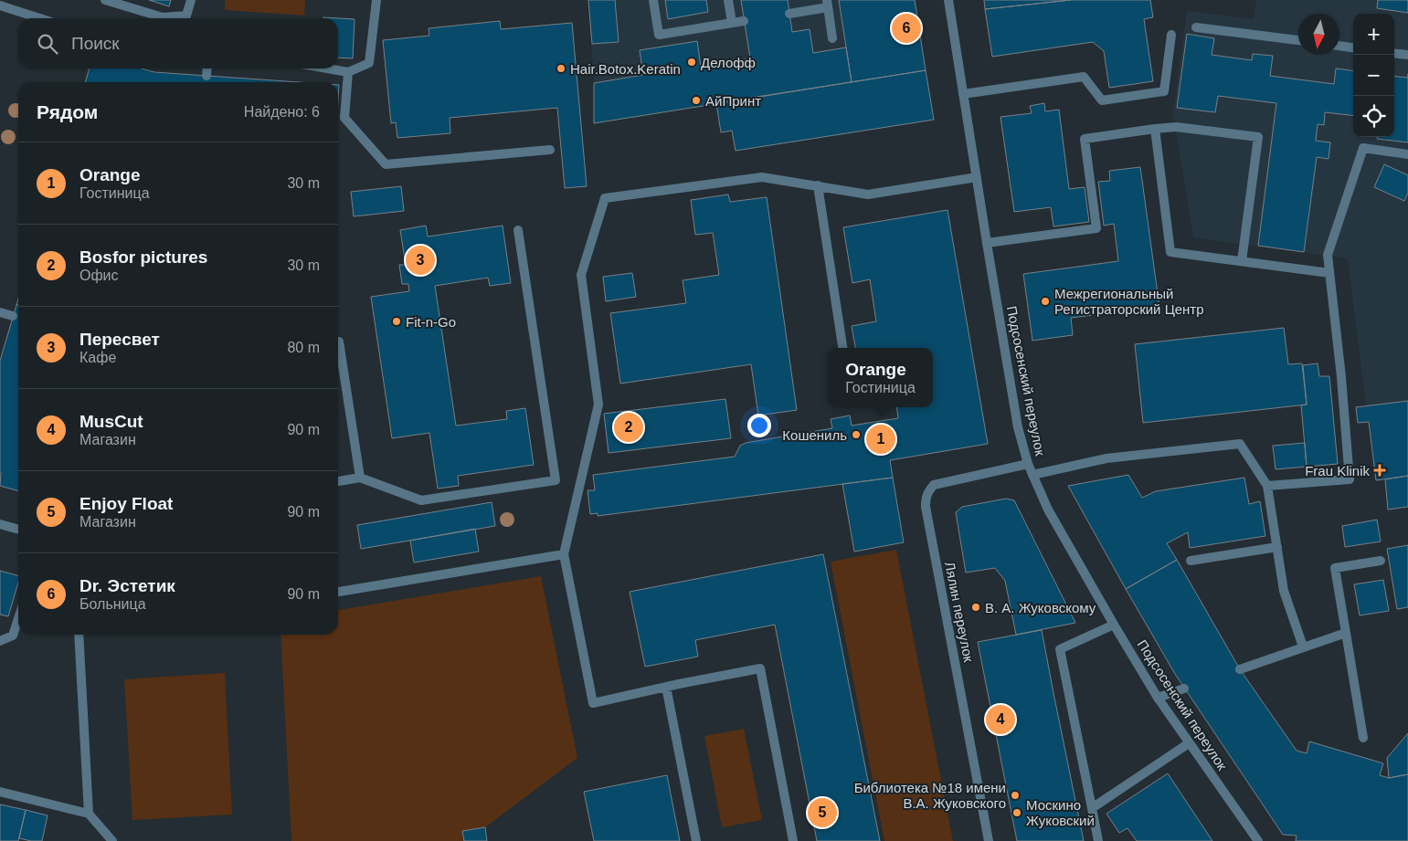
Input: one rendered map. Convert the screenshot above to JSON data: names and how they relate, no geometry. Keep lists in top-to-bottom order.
{
  "streets": {
    "street": ["Подсосенский переулок", "Лялин переулок"]
  },
  "crossings": [
    ["Подсосенский переулок", "Лялин переулок"]
  ],
  "places": {
    "other": [
      "Делофф",
      "Hair.Botox.Keratin",
      "АйПринт",
      "Межрегиональный Регистраторский Центр",
      "Fit-n-Go",
      "Кошениль",
      "В. А. Жуковскому",
      "Библиотека №18 имени В.А. Жуковского",
      "Москино Жуковский"
    ],
    "health": ["Frau Klinik"]
  },
  "north": "bottom",
  "page": {
    "pins": [
      "6",
      "3",
      "2",
      "1",
      "4",
      "5"
    ],
    "map_buttons": ["+", "−"],
    "search": "Поиск",
    "heading": ["Рядом", "Найдено: 6"],
    "list": [
      {
        "mark": "1",
        "name": "Orange",
        "note": "Гостиница",
        "value": "30 m"
      },
      {
        "mark": "2",
        "name": "Bosfor pictures",
        "note": "Офис",
        "value": "30 m"
      },
      {
        "mark": "3",
        "name": "Пересвет",
        "note": "Кафе",
        "value": "80 m"
      },
      {
        "mark": "4",
        "name": "MusCut",
        "note": "Магазин",
        "value": "90 m"
      },
      {
        "mark": "5",
        "name": "Enjoy Float",
        "note": "Магазин",
        "value": "90 m"
      },
      {
        "mark": "6",
        "name": "Dr. Эстетик",
        "note": "Больница",
        "value": "90 m"
      }
    ],
    "popup": ["Orange", "Гостиница"]
  }
}
